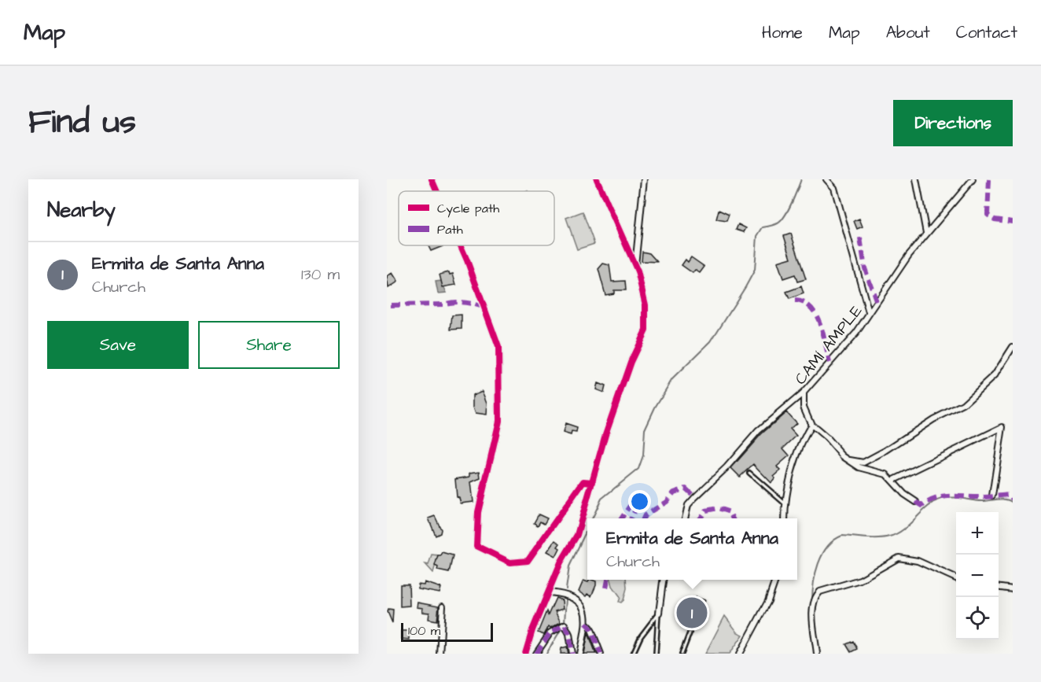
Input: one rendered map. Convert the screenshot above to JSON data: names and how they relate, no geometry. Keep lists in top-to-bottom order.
{
  "streets": {
    "street": ["CAMÍ AMPLE"]
  },
  "legend": ["Cycle path", "Path"],
  "scale_bar": "100 m",
  "page": {
    "header": "Map",
    "nav": [
      "Home",
      "Map",
      "About",
      "Contact"
    ],
    "title": "Find us",
    "buttons": [
      "Directions",
      ["Save", "Share"]
    ],
    "heading": "Nearby",
    "list": [
      {
        "mark": "1",
        "name": "Ermita de Santa Anna",
        "note": "Church",
        "value": "130 m"
      }
    ],
    "map_buttons": ["+", "−"],
    "popup": ["Ermita de Santa Anna", "Church"],
    "pins": "1",
    "scale": "100 m"
  }
}
